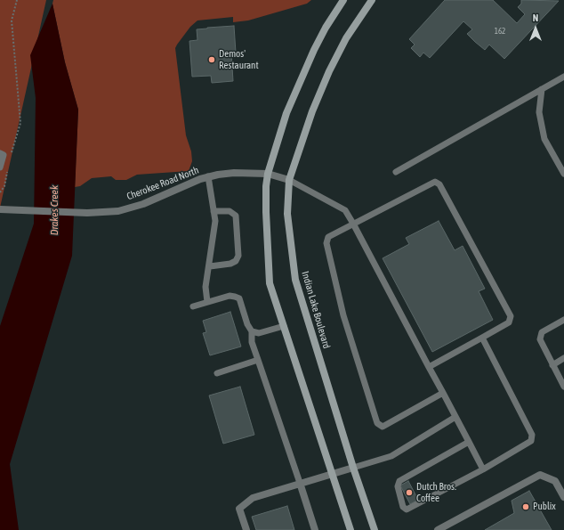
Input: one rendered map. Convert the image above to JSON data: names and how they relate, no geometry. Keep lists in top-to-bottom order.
{
  "streets": {
    "main road": ["Indian Lake Boulevard"],
    "street": ["Cherokee Road North"]
  },
  "crossings": [
    ["Cherokee Road North", "Indian Lake Boulevard"]
  ],
  "water": ["Drakes Creek"],
  "places": ["Demos' Restaurant", "Dutch Bros. Coffee", "Publix"],
  "house_numbers": ["162"],
  "north": "top"
}
